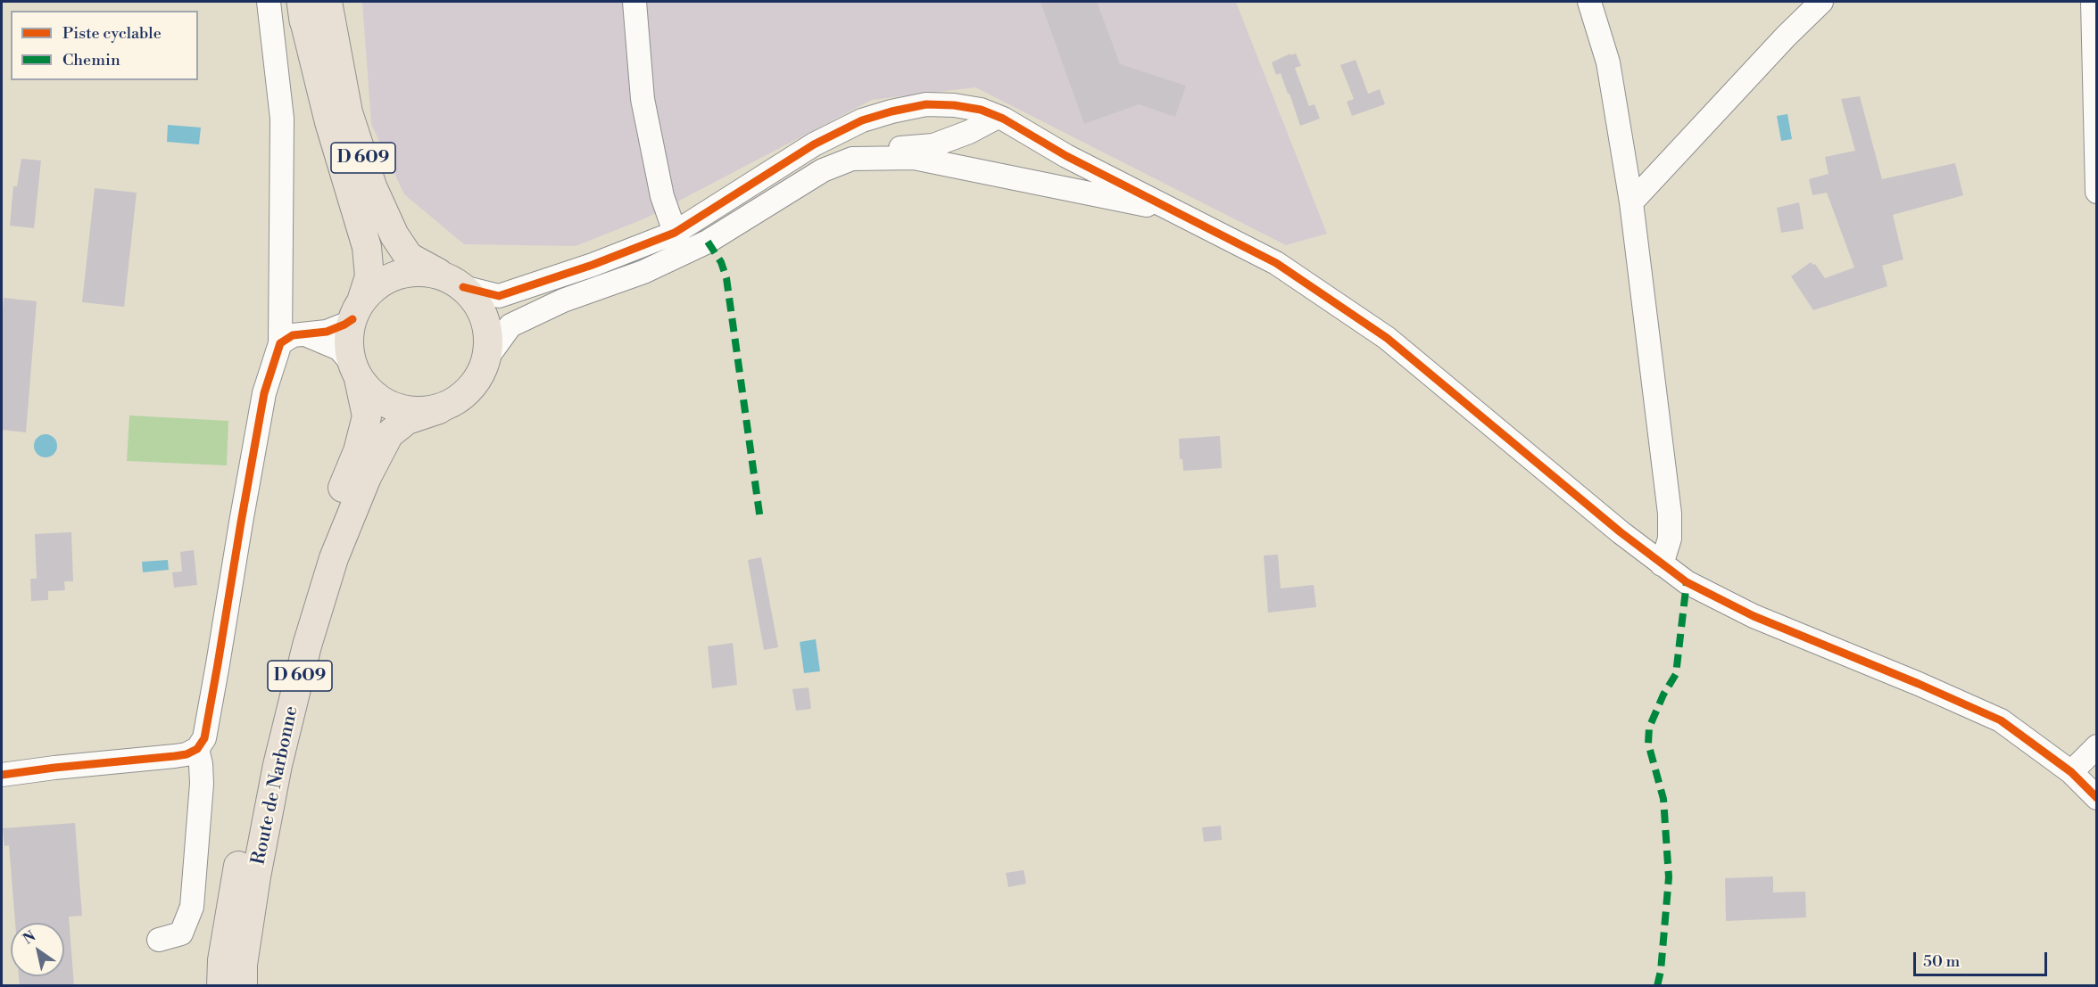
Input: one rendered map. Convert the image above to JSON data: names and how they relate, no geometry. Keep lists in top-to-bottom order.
{
  "streets": {
    "main road": ["D 609", "Route de Narbonne"]
  },
  "crossings": [
    ["D 609", "Route de Narbonne"]
  ],
  "legend": ["Piste cyclable", "Chemin"],
  "scale_bar": "50 m",
  "north": "top left"
}
